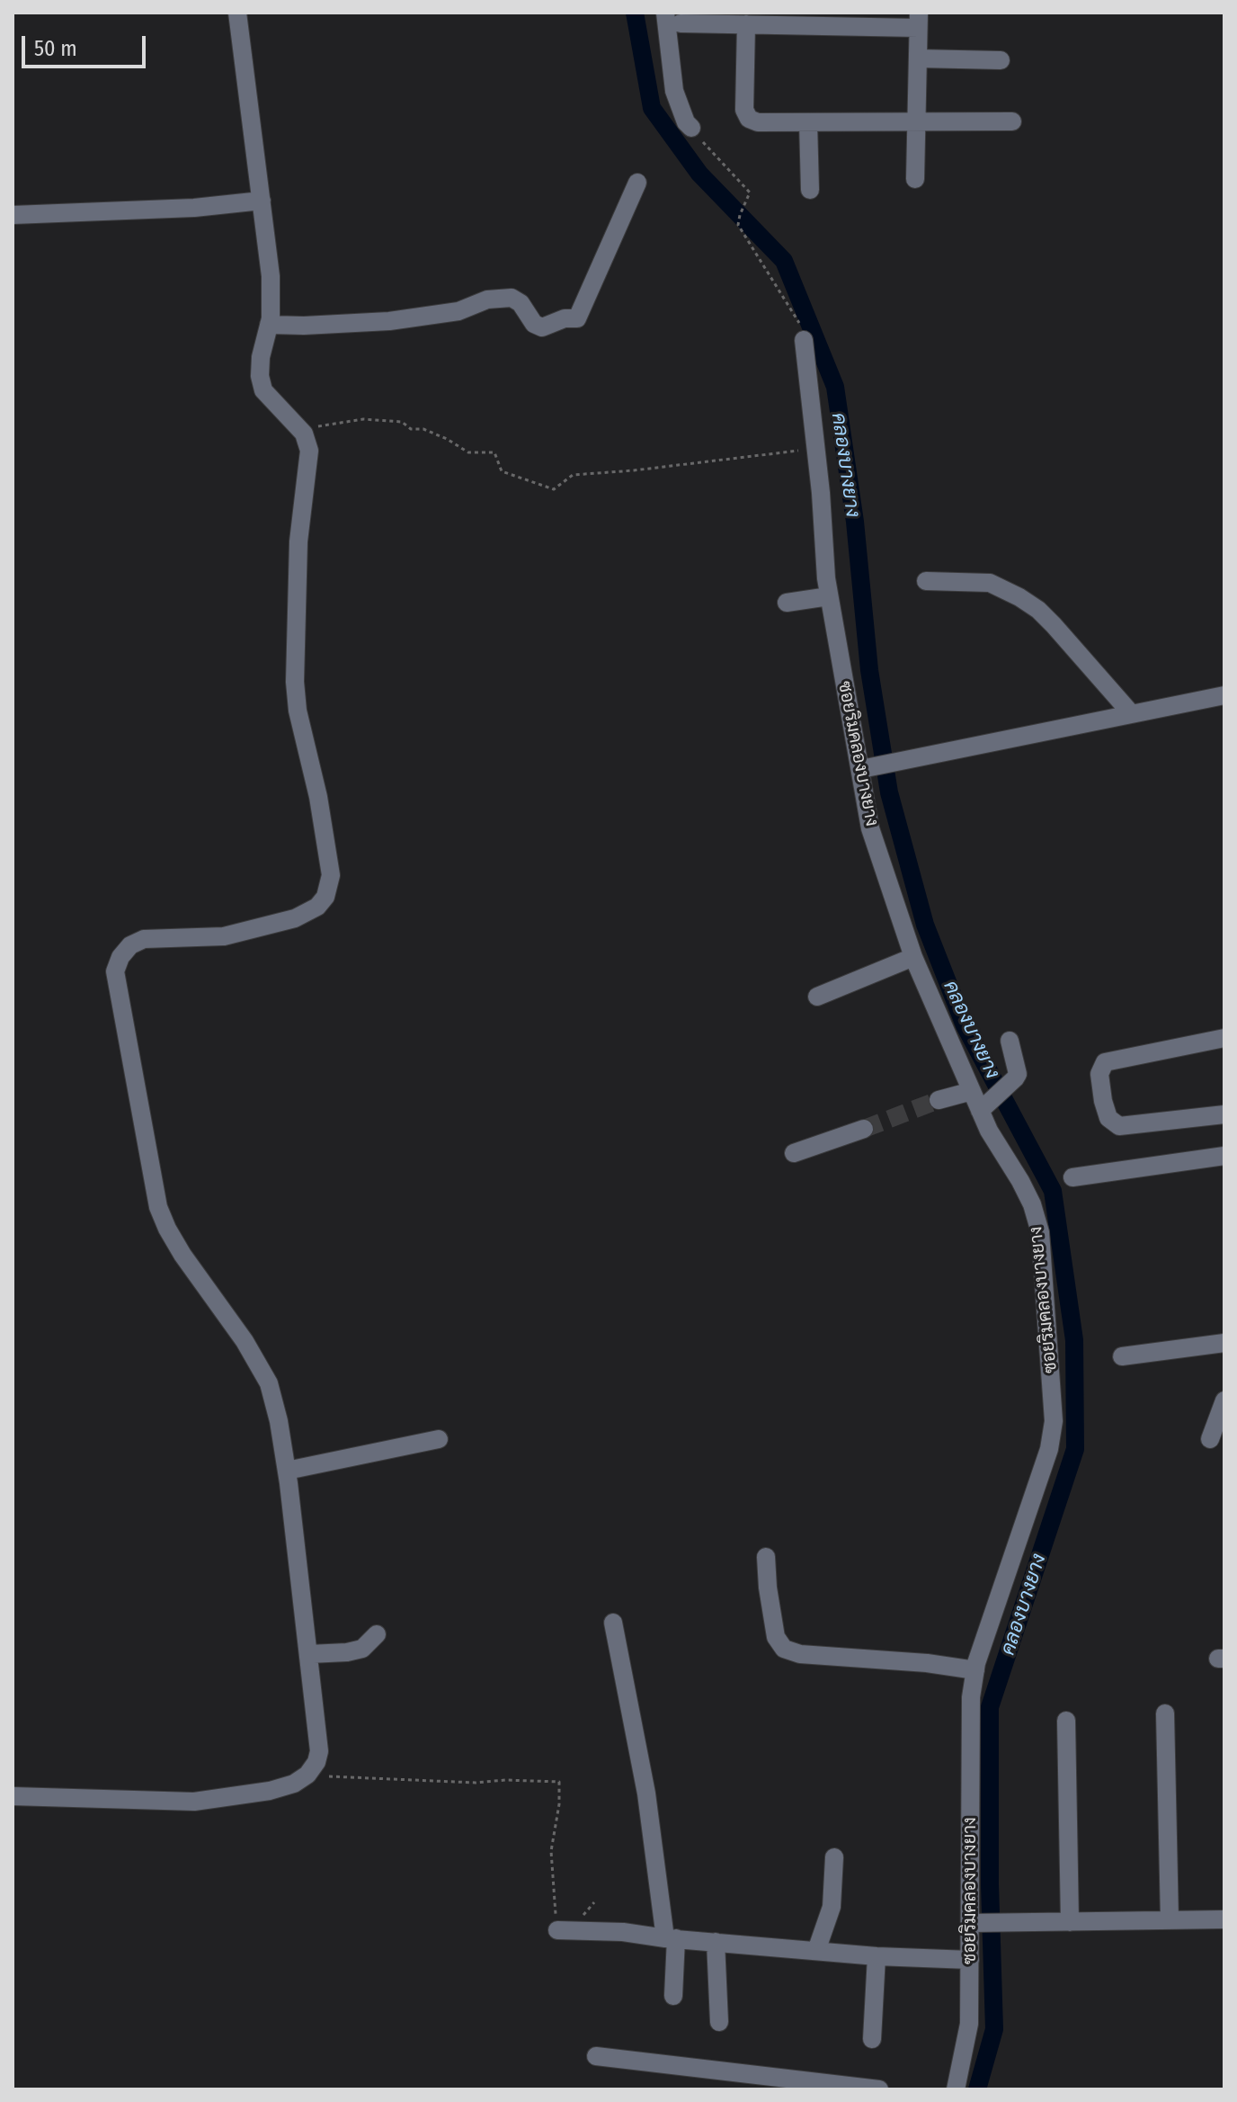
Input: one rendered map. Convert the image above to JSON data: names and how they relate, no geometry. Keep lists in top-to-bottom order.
{
  "streets": {
    "street": ["ซอยริมคลองบางยาง"]
  },
  "water": ["คลองบางยาง"],
  "scale_bar": "50 m"
}
